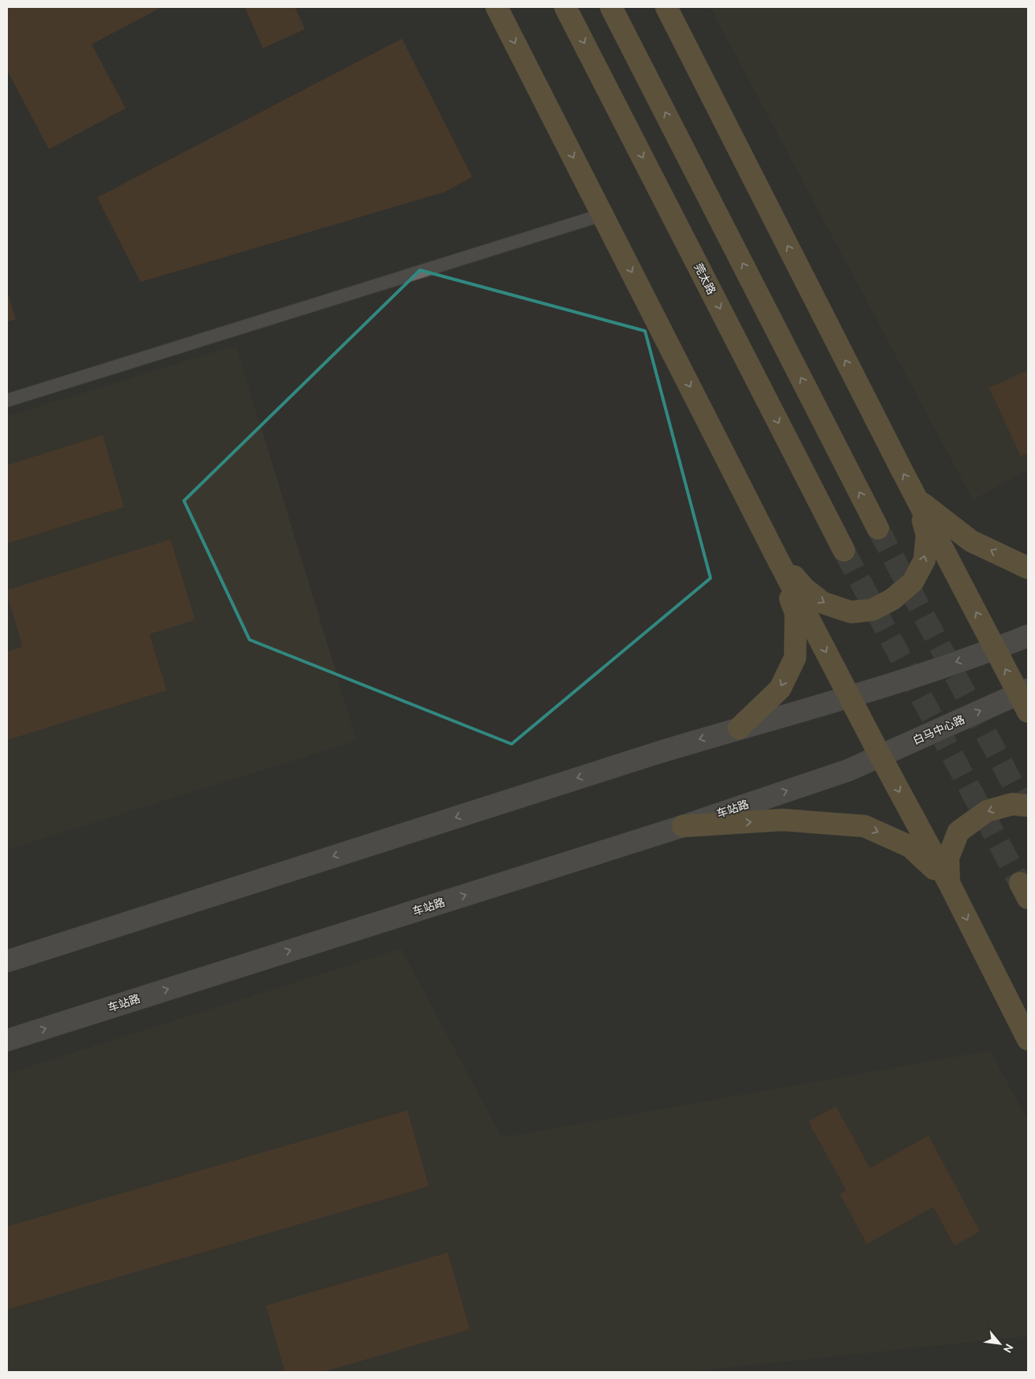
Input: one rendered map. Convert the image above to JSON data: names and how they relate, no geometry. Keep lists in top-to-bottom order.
{
  "streets": {
    "main road": ["莞太路", "白马中心路", "车站路"]
  },
  "crossings": [
    ["白马中心路", "车站路"]
  ],
  "north": "bottom right"
}
